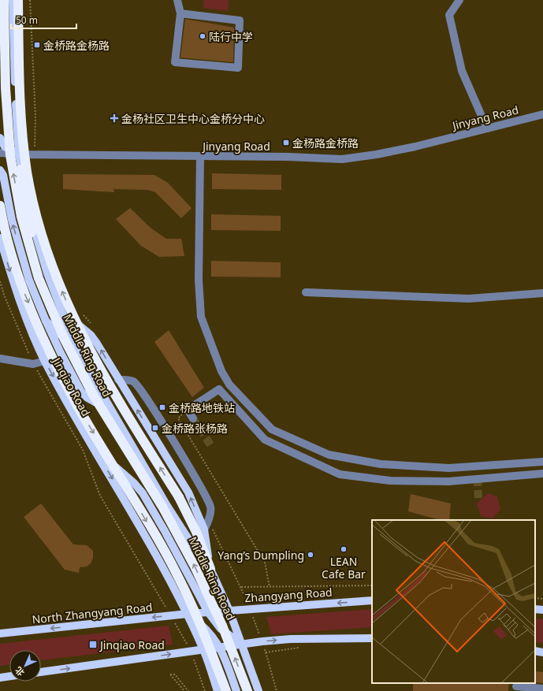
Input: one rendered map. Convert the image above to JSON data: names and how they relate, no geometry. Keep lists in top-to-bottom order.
{
  "streets": {
    "highway": ["Middle Ring Road"],
    "main road": ["Jinqiao Road", "Zhangyang Road", "North Zhangyang Road"],
    "street": ["Jinyang Road"]
  },
  "crossings": [
    ["Jinyang Road", "Jinqiao Road"],
    ["Jinqiao Road", "Zhangyang Road"],
    ["Jinqiao Road", "North Zhangyang Road"],
    ["Zhangyang Road", "North Zhangyang Road"]
  ],
  "places": {
    "other": ["陆行中学", "LEAN Cafe Bar", "Yang’s Dumpling"],
    "transit": [
      "金桥路金杨路",
      "金杨路金桥路",
      "金桥路地铁站",
      "金桥路张杨路",
      "Jinqiao Road"
    ],
    "health": ["金杨社区卫生中心金桥分中心"]
  },
  "scale_bar": "50 m",
  "north": "bottom left"
}
